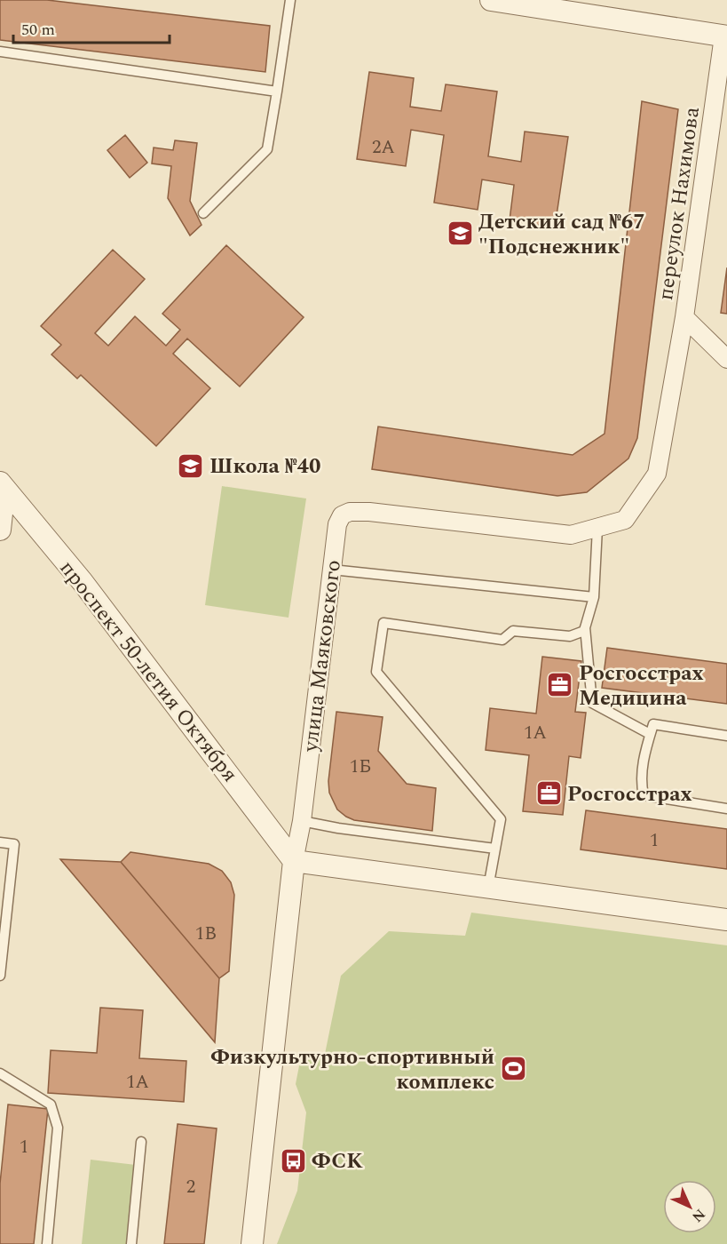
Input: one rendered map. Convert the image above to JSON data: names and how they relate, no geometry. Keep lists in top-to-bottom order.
{
  "streets": {
    "street": ["переулок Нахимова", "улица Маяковского", "проспект 50-летия Октября"]
  },
  "crossings": [
    ["переулок Нахимова", "улица Маяковского"],
    ["улица Маяковского", "проспект 50-летия Октября"]
  ],
  "places": {
    "school or university": ["Детский сад №67 \"Подснежник\"", "Школа №40"],
    "office": ["Росгосстрах Медицина", "Росгосстрах"],
    "sports": ["Физкультурно-спортивный комплекс"],
    "bus stop": ["ФСК"]
  },
  "house_numbers": [
    "2А",
    "1А",
    "1Б",
    "1",
    "1В",
    "1А",
    "1",
    "2"
  ],
  "scale_bar": "50 m",
  "north": "bottom right"
}
